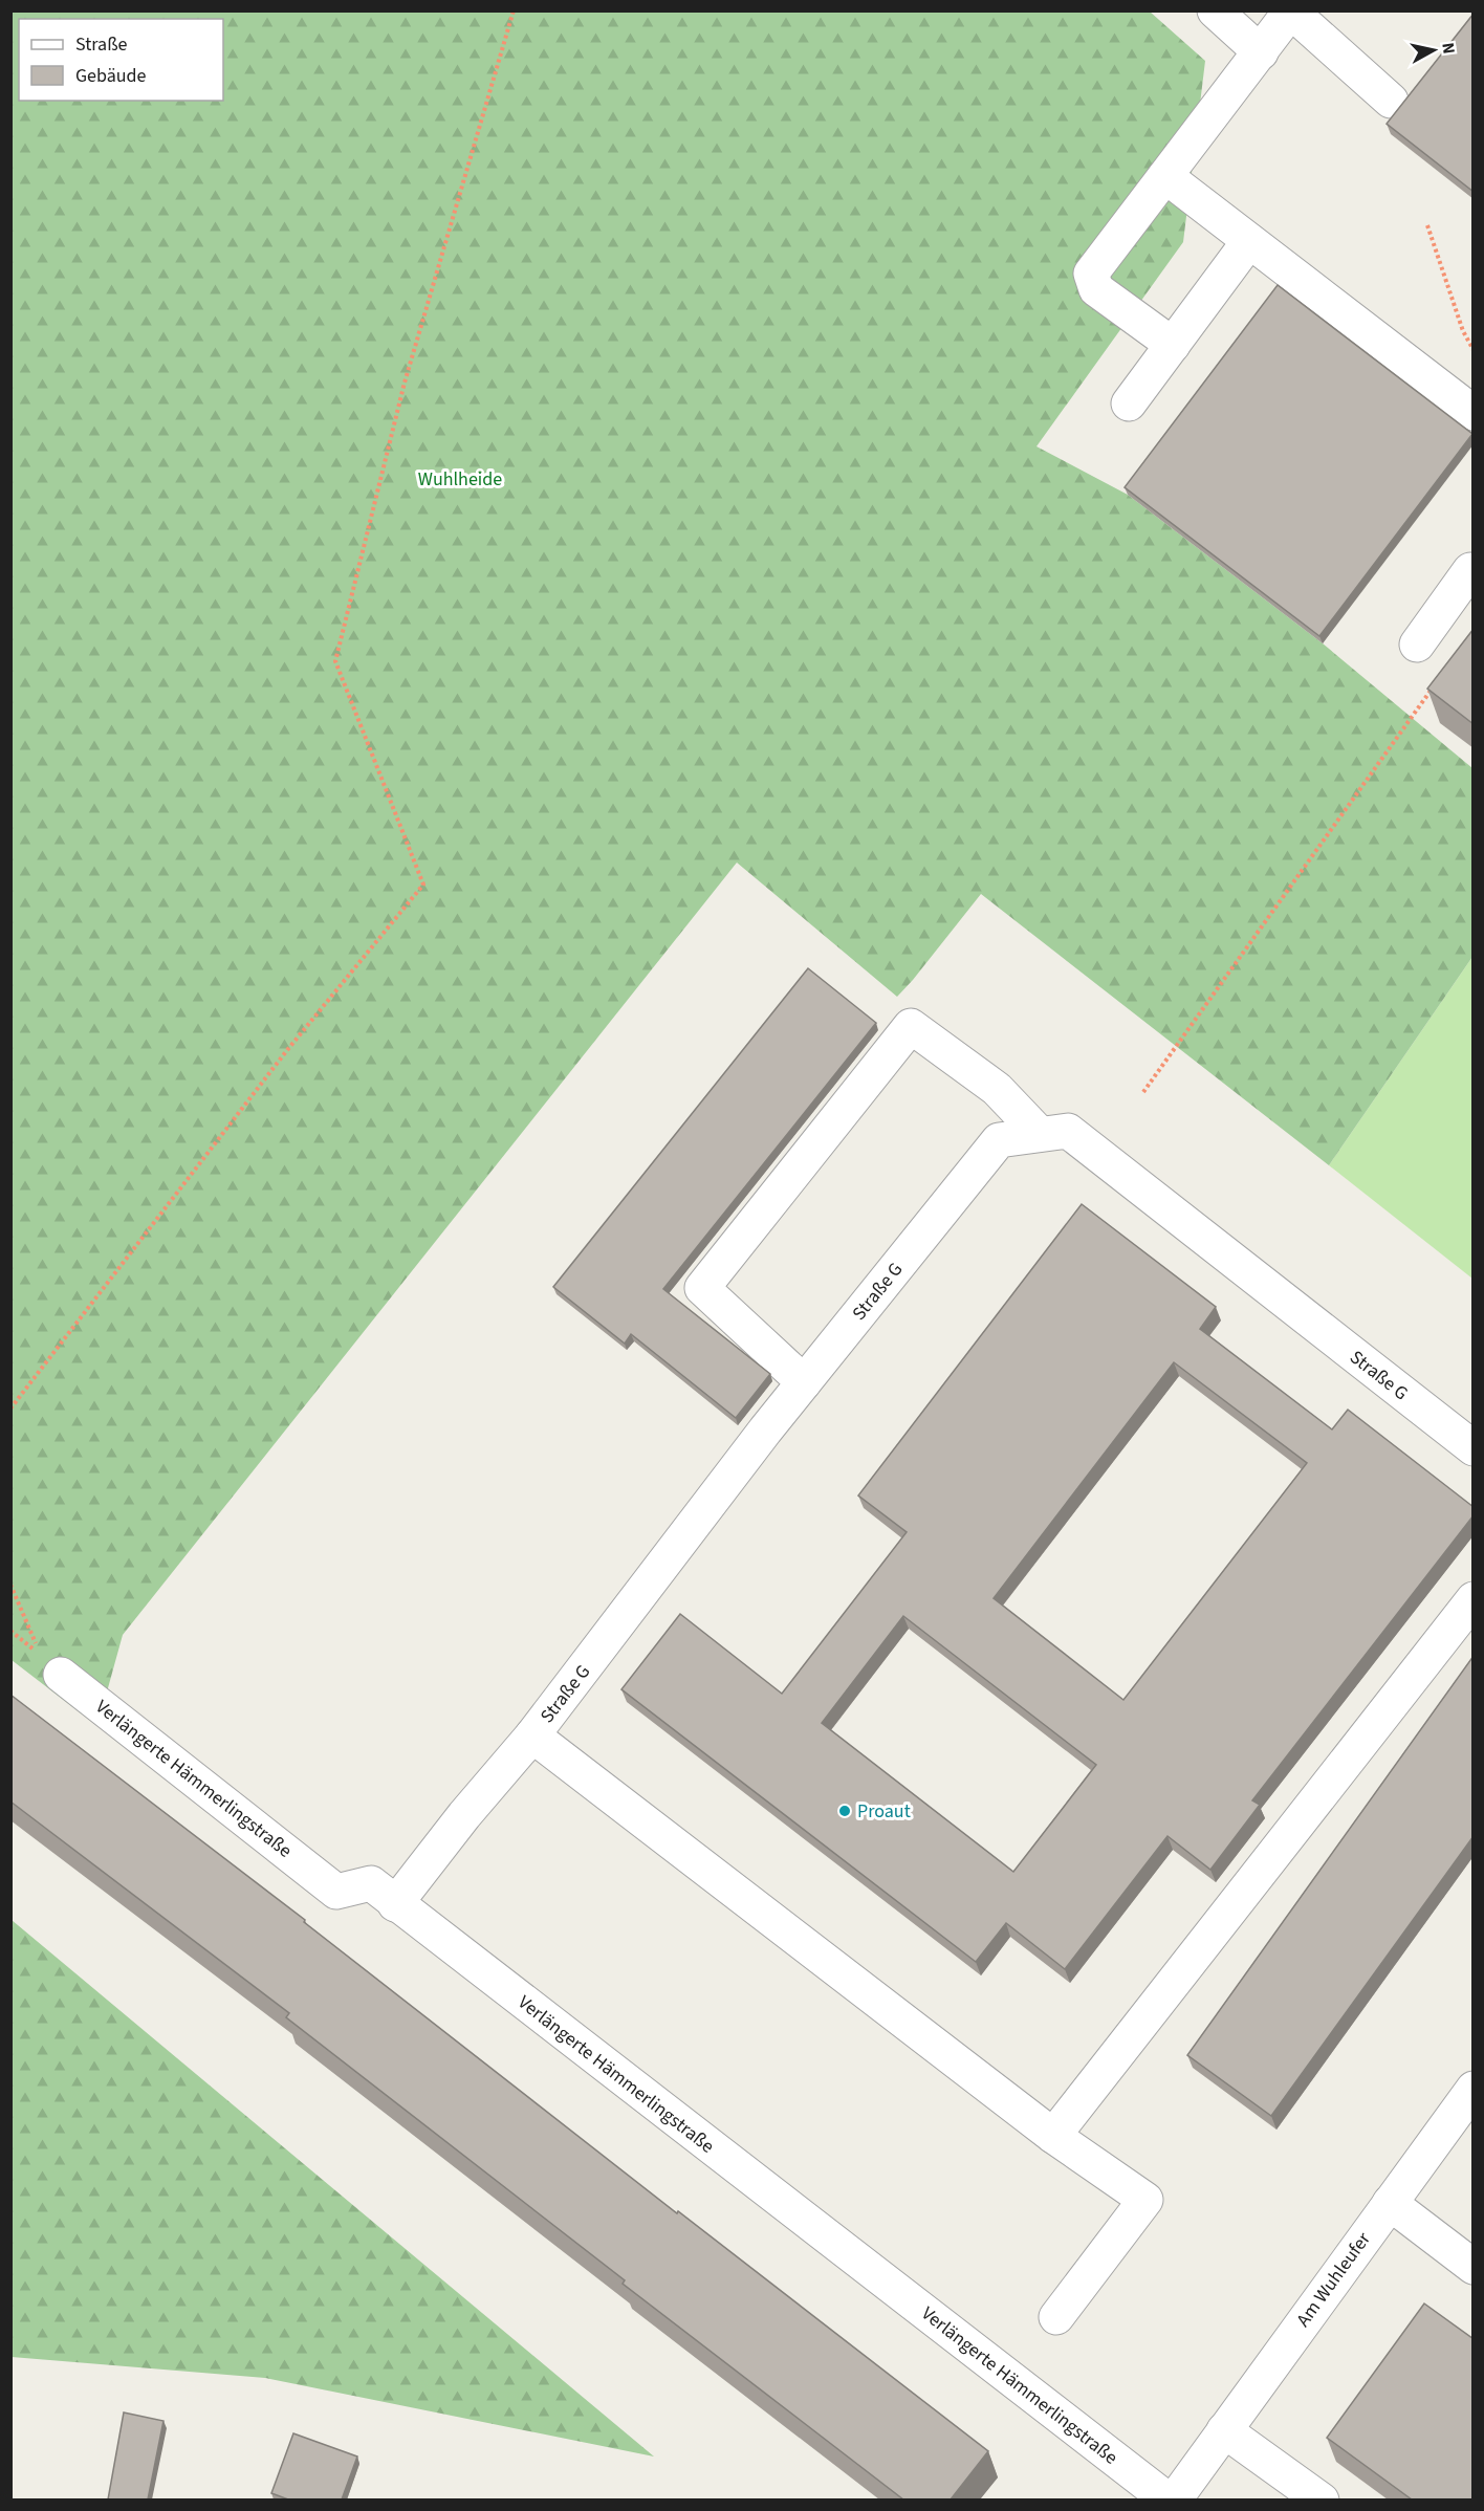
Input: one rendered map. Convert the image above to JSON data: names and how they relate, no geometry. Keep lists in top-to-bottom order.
{
  "streets": {
    "street": ["Straße G", "Verlängerte Hämmerlingstraße", "Am Wuhleufer"]
  },
  "crossings": [
    ["Straße G", "Verlängerte Hämmerlingstraße"]
  ],
  "parks": ["Wuhlheide"],
  "places": ["Proaut"],
  "legend": ["Straße", "Gebäude"],
  "north": "right"
}
